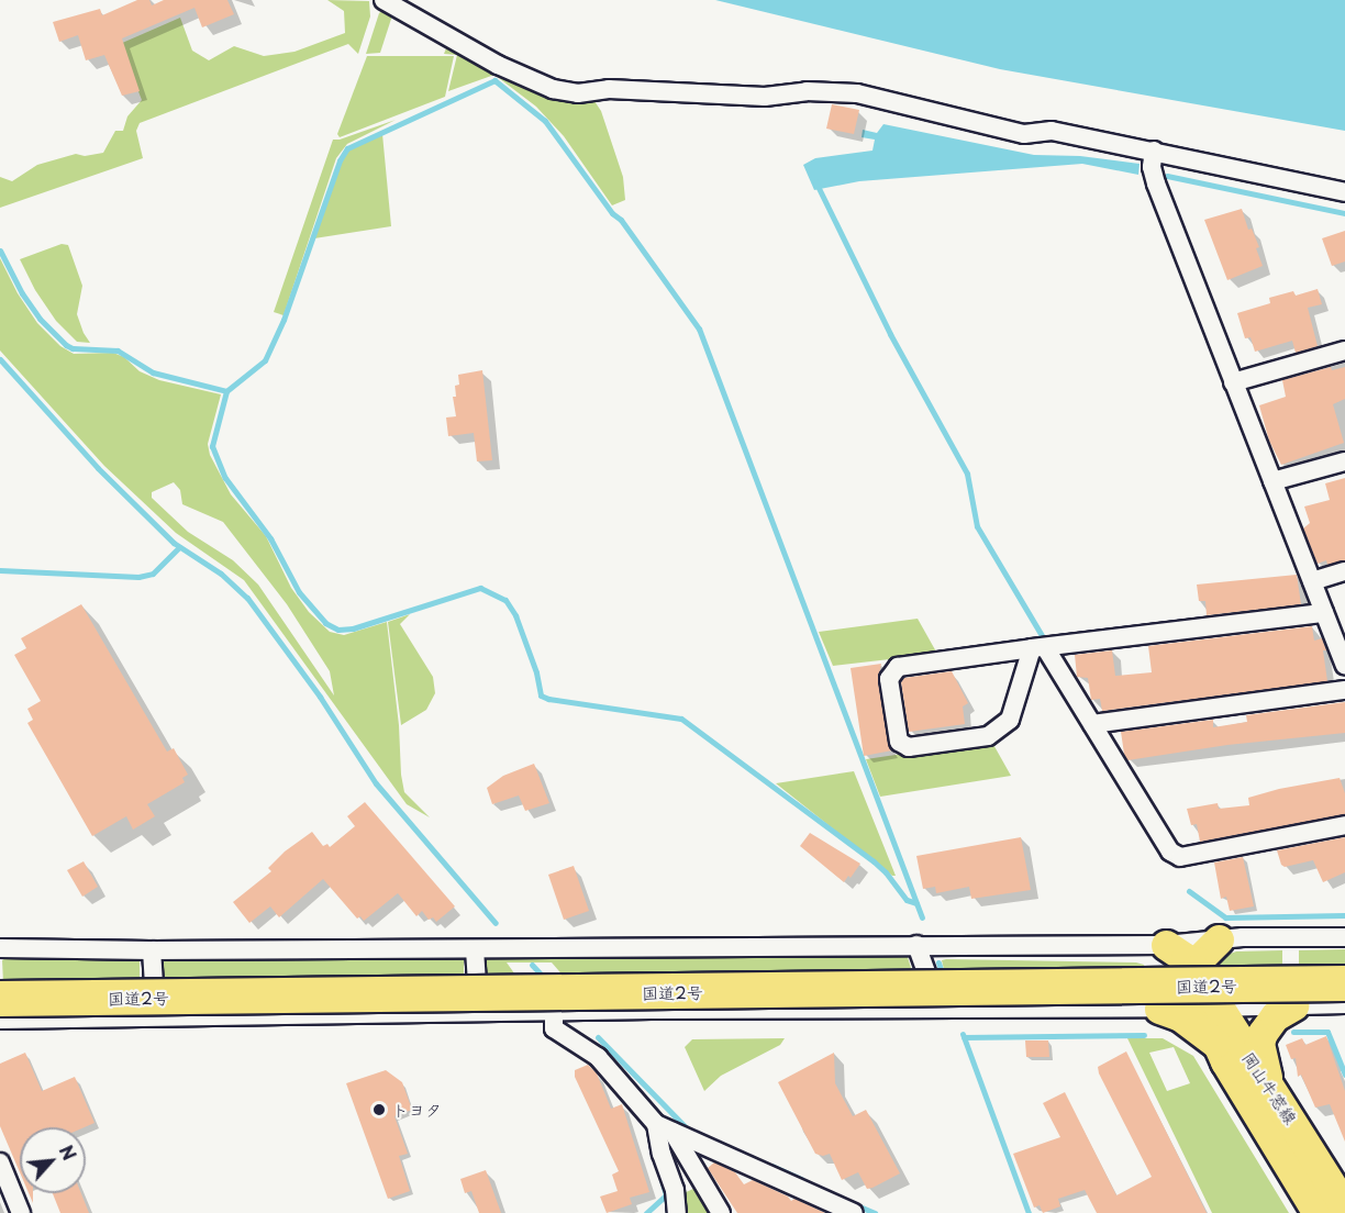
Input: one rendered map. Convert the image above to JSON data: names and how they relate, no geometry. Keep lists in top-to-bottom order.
{
  "streets": {
    "highway": ["国道2号"],
    "main road": ["岡山牛窓線"]
  },
  "places": ["トヨタ"],
  "north": "top right"
}
